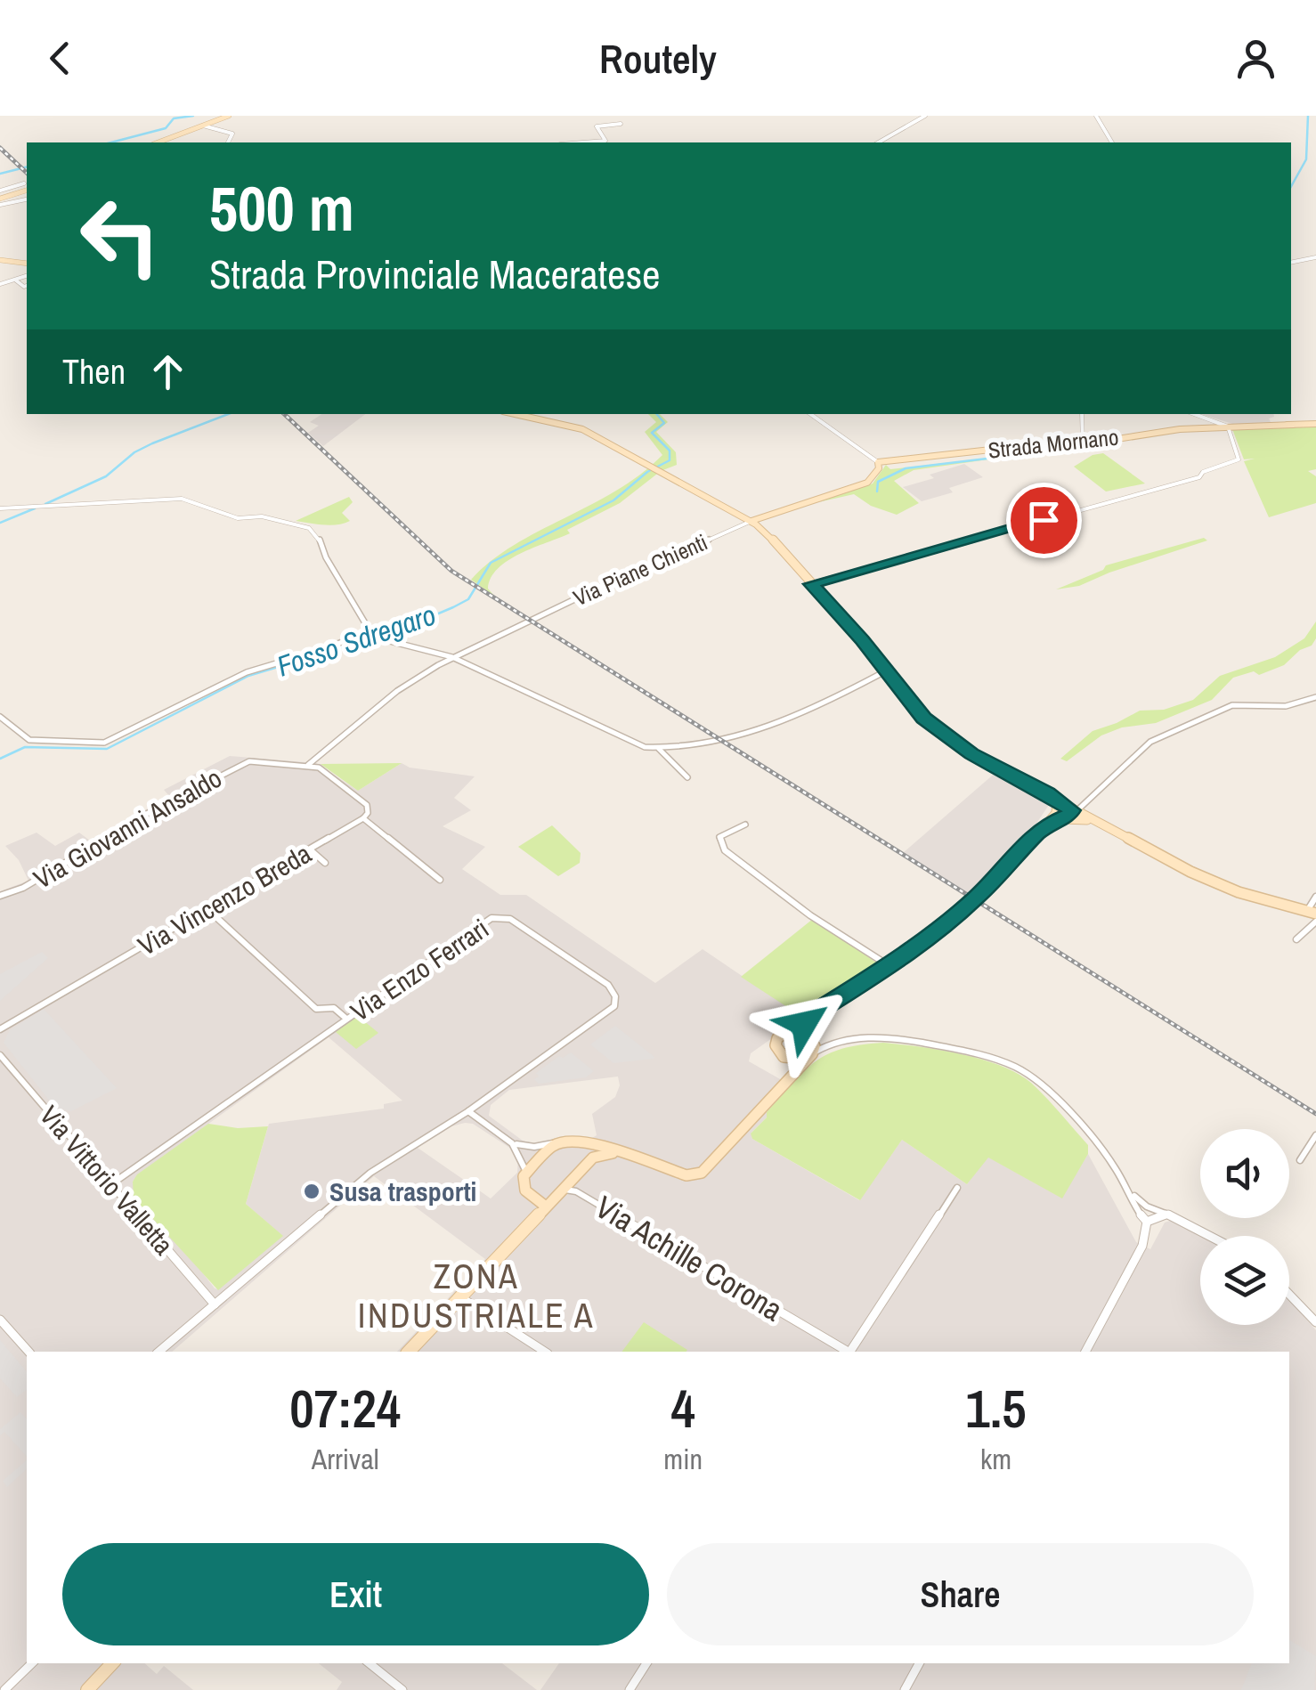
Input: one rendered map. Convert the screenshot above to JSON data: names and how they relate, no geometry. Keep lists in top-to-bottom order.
{
  "streets": {
    "street": [
      "Strada Mornano",
      "Via Piane Chienti",
      "Via Giovanni Ansaldo",
      "Via Vincenzo Breda",
      "Via Enzo Ferrari",
      "Via Vittorio Valletta",
      "Via Achille Corona"
    ]
  },
  "crossings": [
    ["Via Piane Chienti", "Via Giovanni Ansaldo"],
    ["Via Enzo Ferrari", "Via Vittorio Valletta"]
  ],
  "districts": ["ZONA INDUSTRIALE A"],
  "water": ["Fosso Sdregaro"],
  "places": ["Susa trasporti"],
  "page": {
    "header": "Routely",
    "turn": ["500 m", "Strada Provinciale Maceratese"],
    "then": "Then",
    "eta": [
      "07:24",
      "Arrival",
      "4",
      "min",
      "1.5",
      "km"
    ],
    "buttons": ["Exit", "Share"]
  }
}
